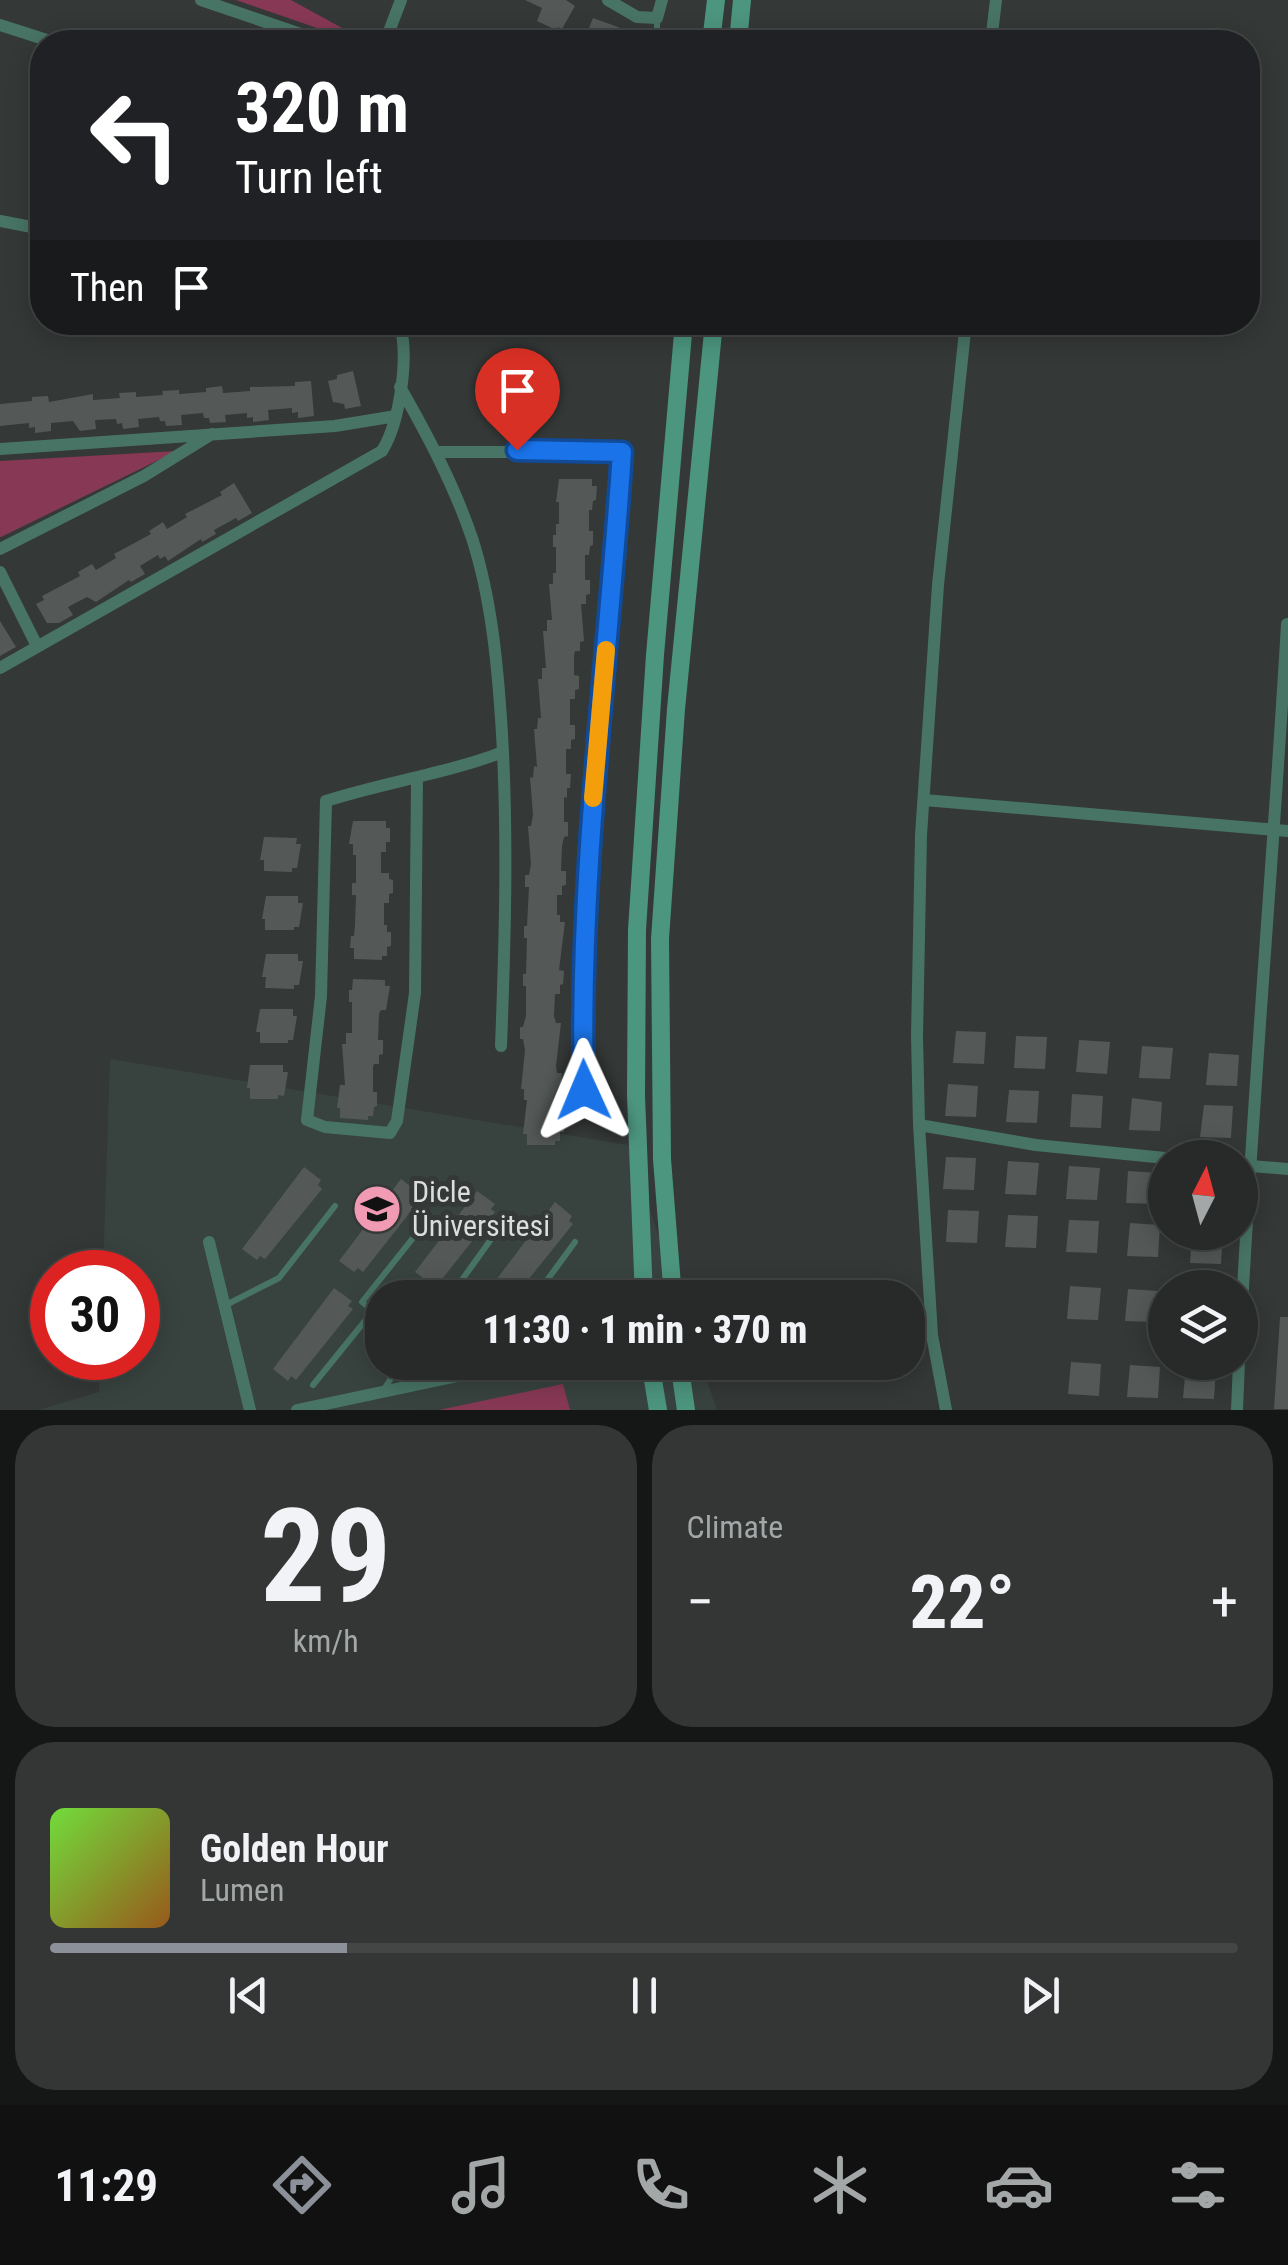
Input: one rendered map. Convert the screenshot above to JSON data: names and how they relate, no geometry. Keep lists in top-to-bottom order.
{
  "places": {
    "school or university": ["Dicle Üniversitesi"]
  },
  "north": "top",
  "page": {
    "turn": ["320 m", "Turn left"],
    "then": "Then",
    "limit": "30",
    "trip": "11:30 · 1 min · 370 m",
    "tile": [
      ["29", "km/h"],
      "Climate"
    ],
    "heat": ["−", "22°", "+"],
    "song": ["Golden Hour", "Lumen"],
    "tabs": "11:29"
  }
}
